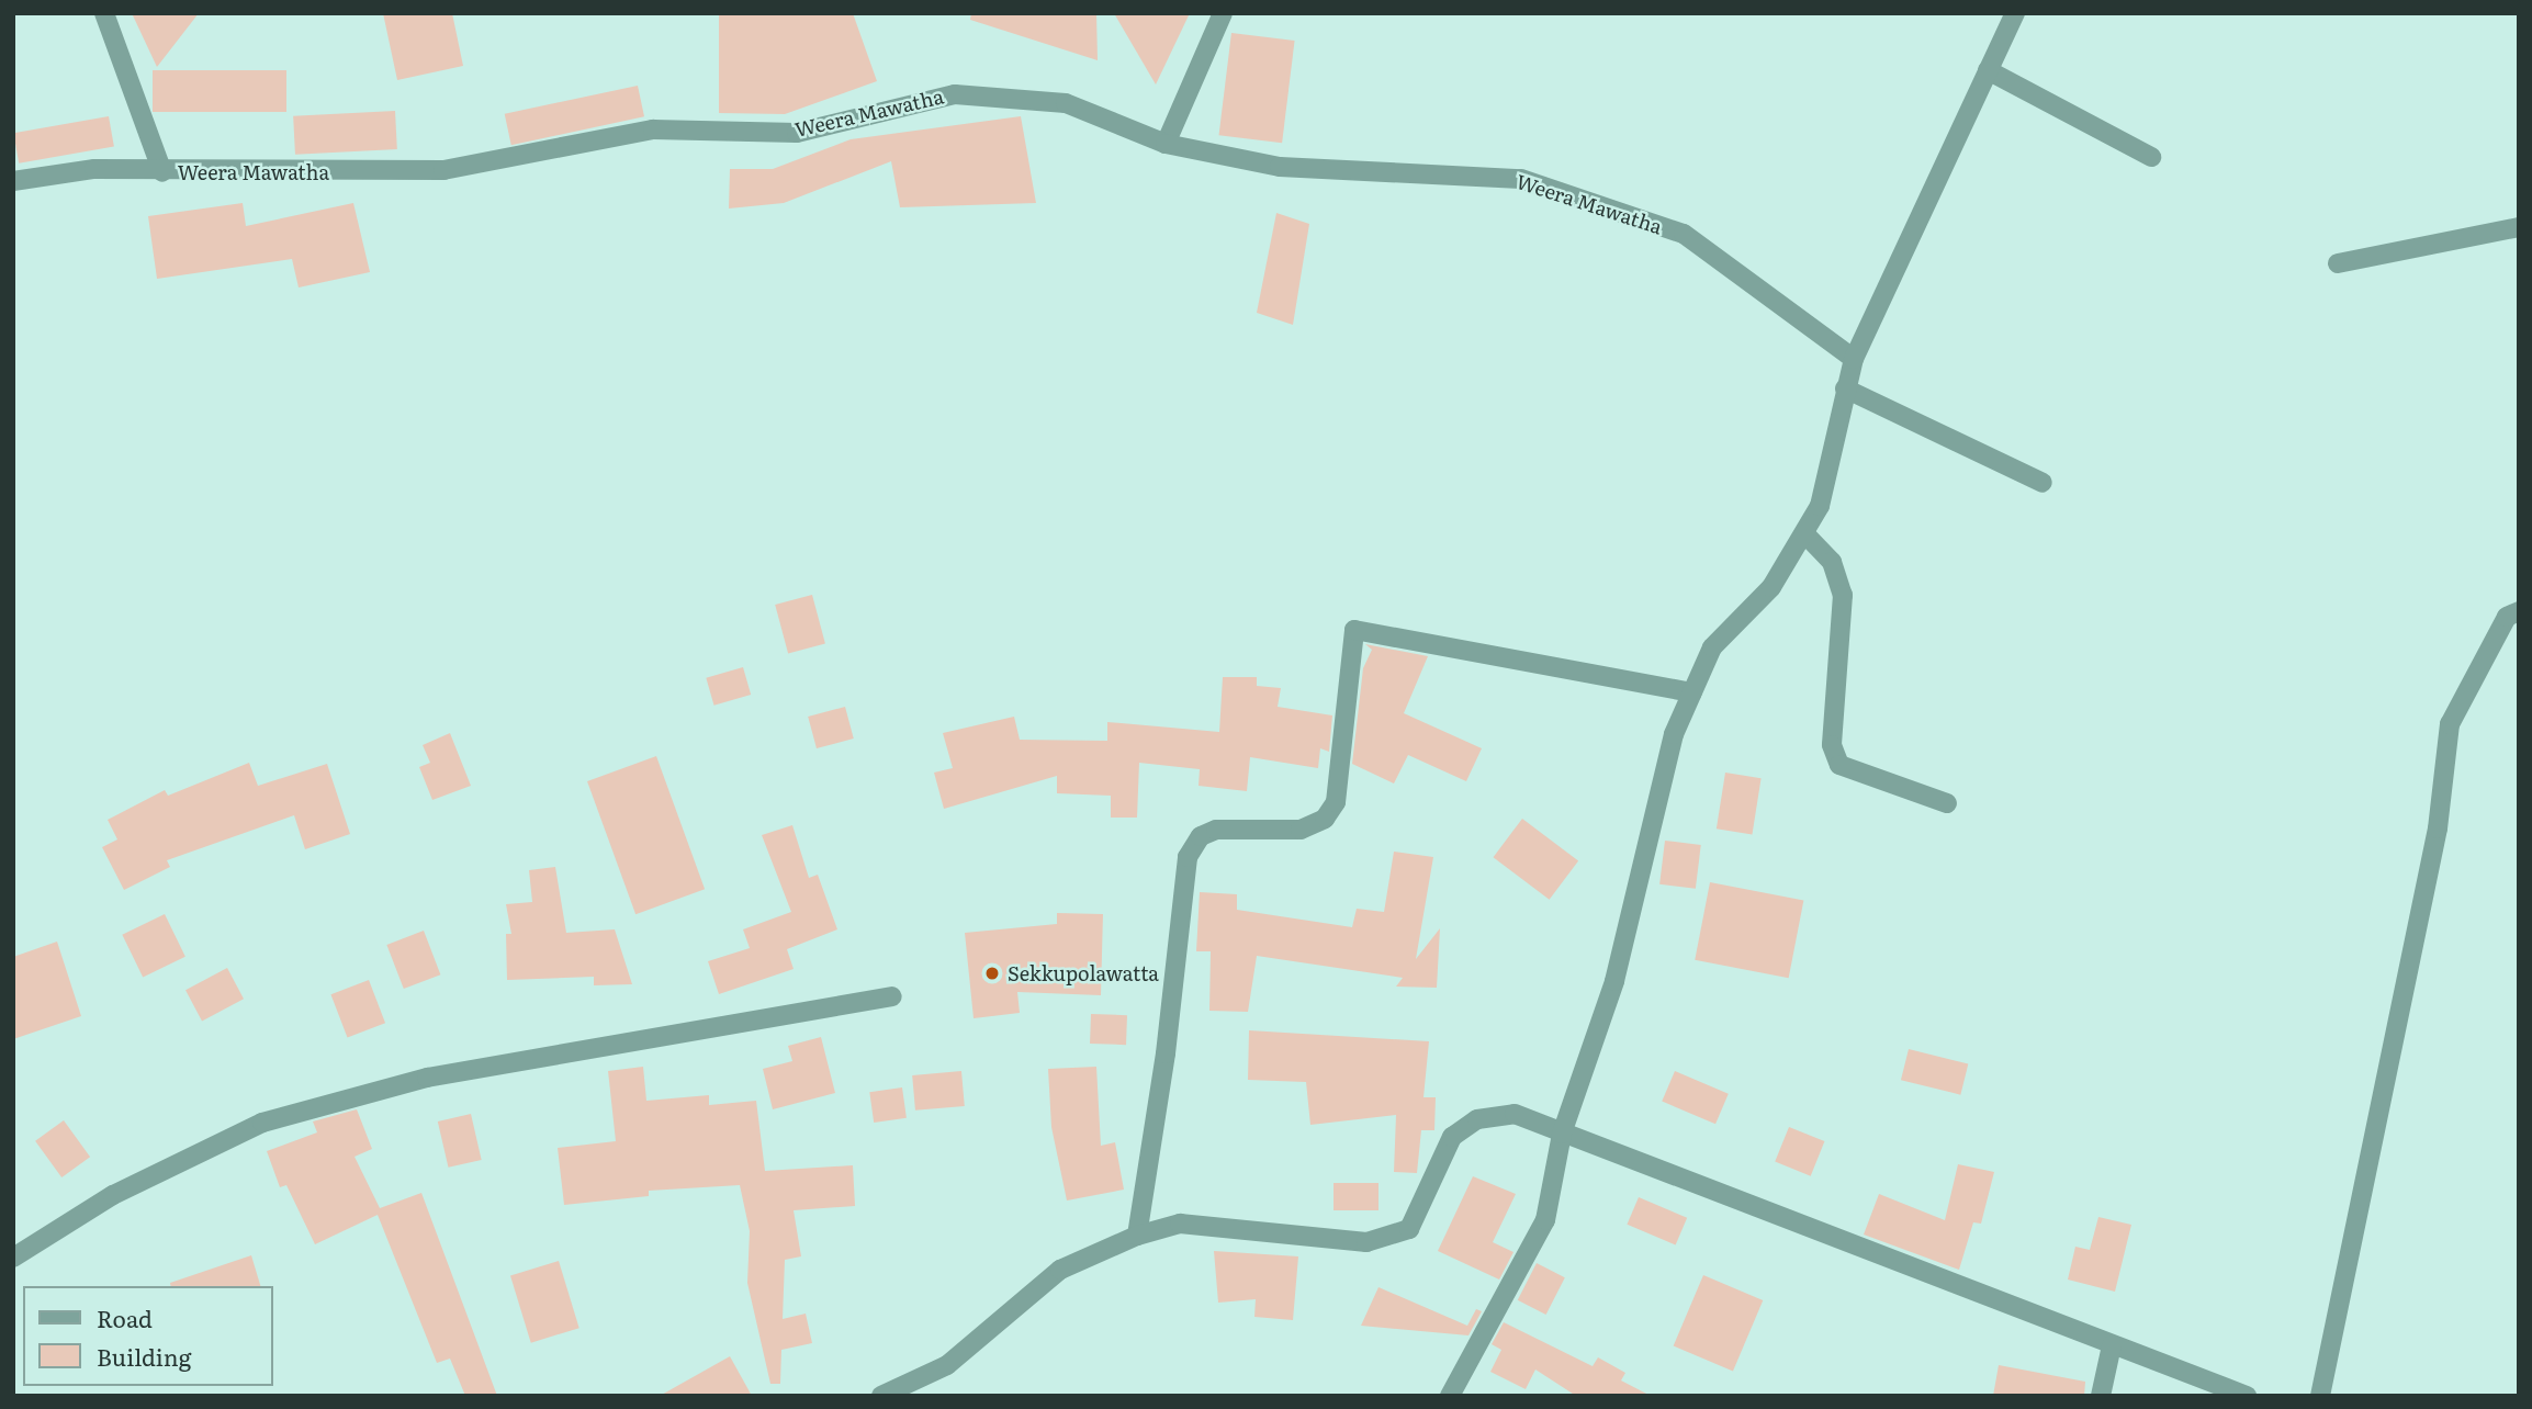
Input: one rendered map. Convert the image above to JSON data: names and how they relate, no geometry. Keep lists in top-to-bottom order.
{
  "streets": {
    "street": ["Weera Mawatha"]
  },
  "places": ["Sekkupolawatta"],
  "legend": ["Road", "Building"]
}
